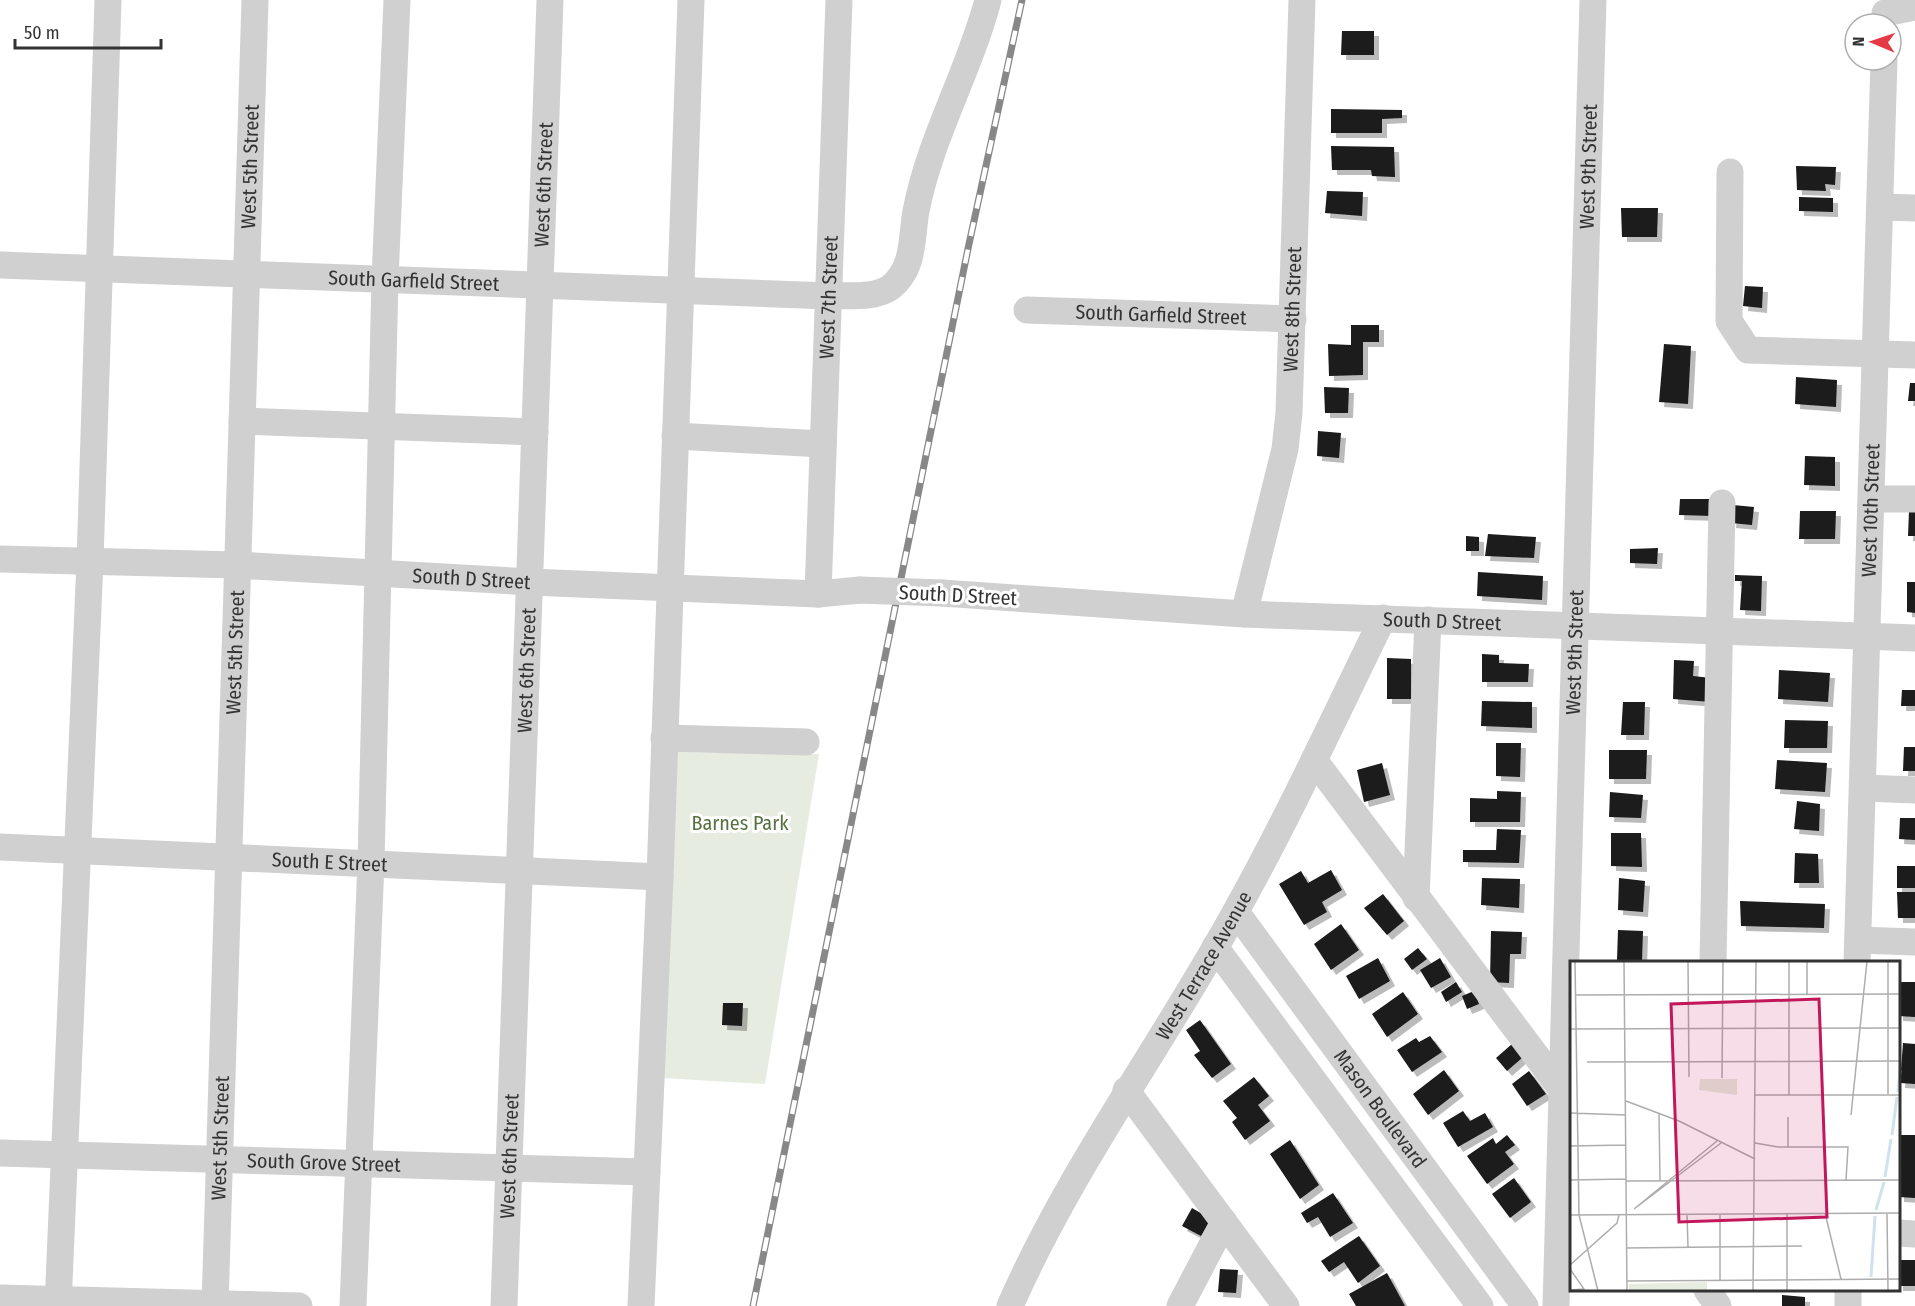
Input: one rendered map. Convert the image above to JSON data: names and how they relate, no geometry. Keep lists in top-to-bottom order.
{
  "streets": {
    "street": [
      "West 5th Street",
      "West 9th Street",
      "West 6th Street",
      "South Garfield Street",
      "West 7th Street",
      "West 8th Street",
      "West 10th Street",
      "South D Street",
      "South E Street",
      "West Terrace Avenue",
      "Mason Boulevard",
      "South Grove Street"
    ]
  },
  "crossings": [
    ["West 5th Street", "South Garfield Street"],
    ["West 5th Street", "South D Street"],
    ["West 5th Street", "South E Street"],
    ["West 5th Street", "South Grove Street"],
    ["West 9th Street", "South D Street"],
    ["West 6th Street", "South Garfield Street"],
    ["West 6th Street", "South D Street"],
    ["West 6th Street", "South E Street"],
    ["West 6th Street", "South Grove Street"],
    ["South Garfield Street", "West 7th Street"],
    ["South Garfield Street", "West 8th Street"],
    ["West 7th Street", "South D Street"],
    ["West 8th Street", "South D Street"],
    ["West 10th Street", "South D Street"],
    ["South D Street", "West Terrace Avenue"],
    ["West Terrace Avenue", "Mason Boulevard"]
  ],
  "parks": ["Barnes Park"],
  "scale_bar": "50 m",
  "north": "left"
}
